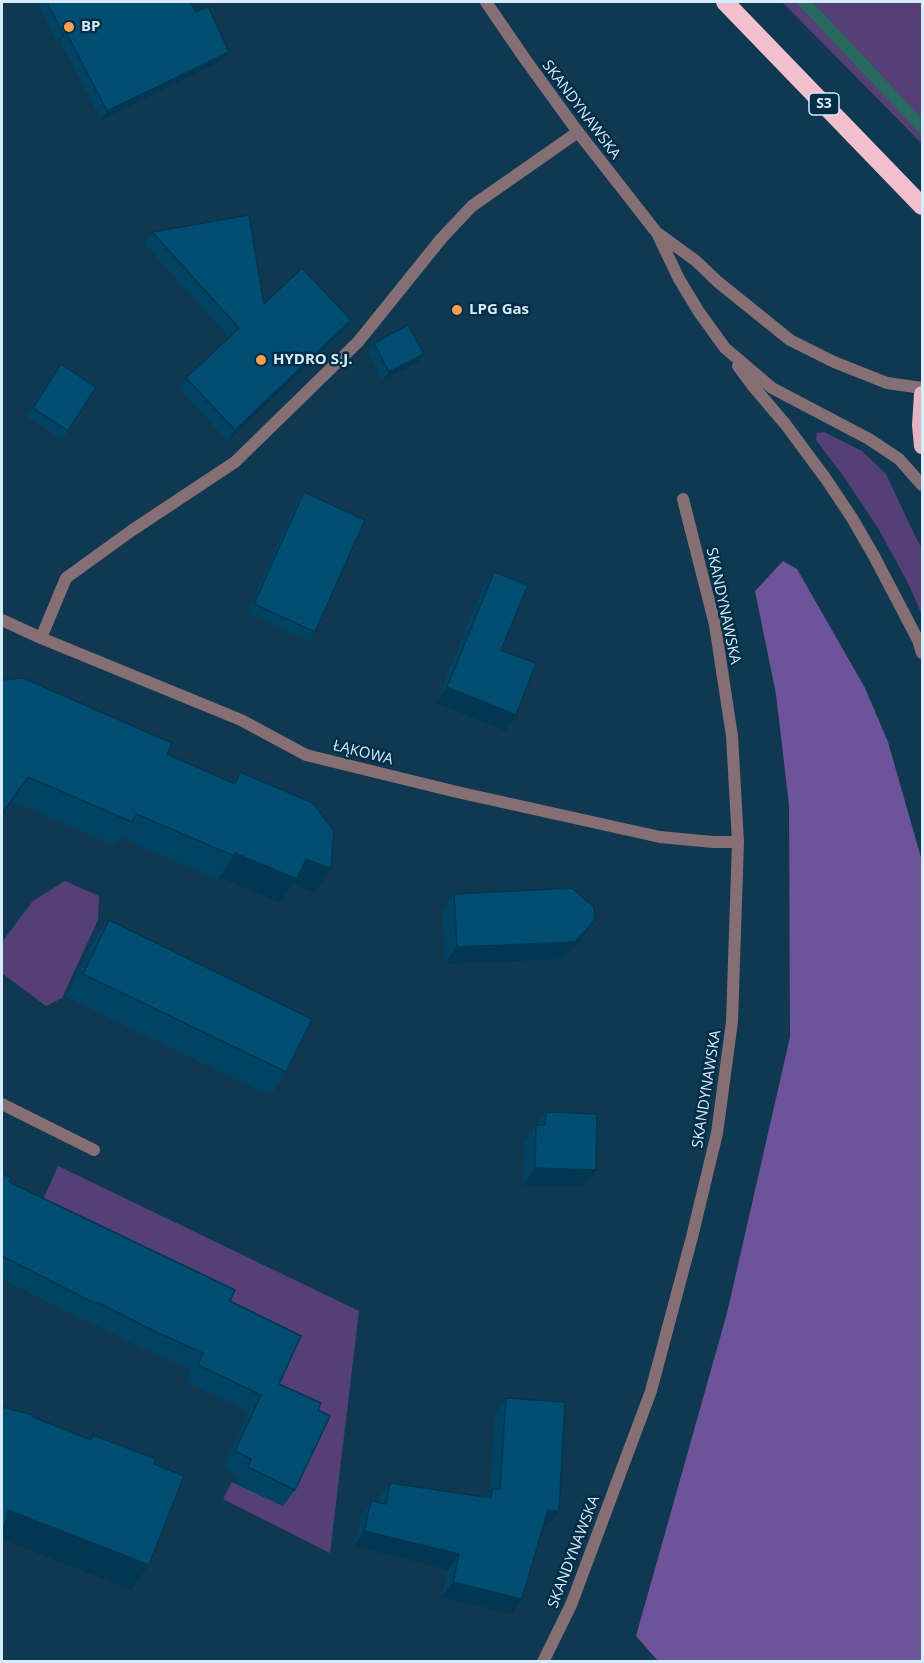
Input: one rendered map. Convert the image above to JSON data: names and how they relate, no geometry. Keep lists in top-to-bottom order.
{
  "streets": {
    "highway": ["S3"],
    "street": ["SKANDYNAWSKA", "ŁĄKOWA"]
  },
  "crossings": [
    ["SKANDYNAWSKA", "ŁĄKOWA"]
  ],
  "places": ["BP", "LPG Gas", "HYDRO S.J."]
}
